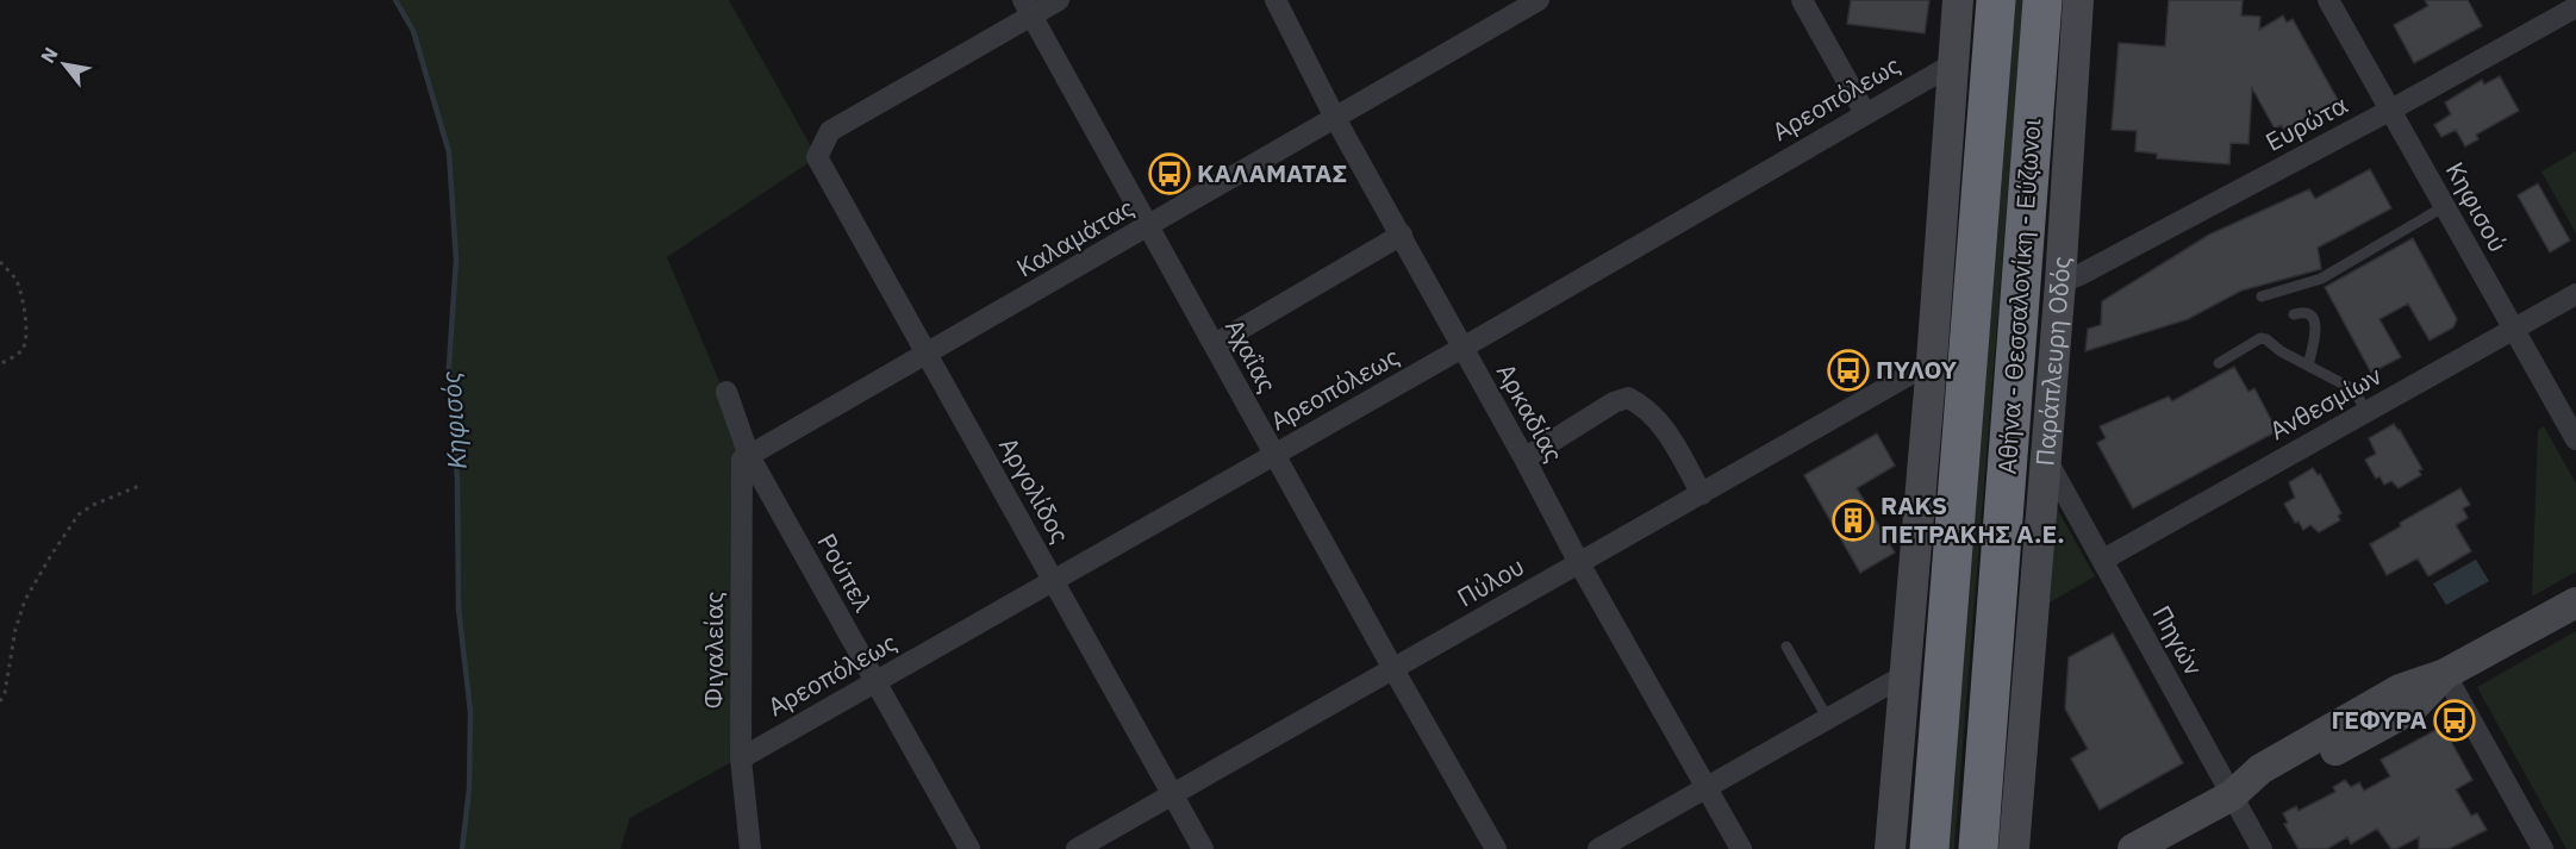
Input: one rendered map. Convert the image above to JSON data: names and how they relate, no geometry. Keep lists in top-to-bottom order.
{
  "streets": {
    "highway": ["Αθήνα - Θεσσαλονίκη - Εύζωνοι"],
    "main road": ["Παράπλευρη Οδός"],
    "street": [
      "Αρεοπόλεως",
      "Ευρώτα",
      "Κηφισού",
      "Καλαμάτας",
      "Αχαΐας",
      "Ανθεσμίων",
      "Αρκαδίας",
      "Αργολίδος",
      "Ρούπελ",
      "Πύλου",
      "Πηγών",
      "Φιγαλείας"
    ]
  },
  "crossings": [
    ["Αρεοπόλεως", "Αχαΐας"],
    ["Αρεοπόλεως", "Αρκαδίας"],
    ["Αρεοπόλεως", "Αργολίδος"],
    ["Αρεοπόλεως", "Ρούπελ"],
    ["Αρεοπόλεως", "Φιγαλείας"],
    ["Ευρώτα", "Κηφισού"],
    ["Ευρώτα", "Παράπλευρη Οδός"],
    ["Κηφισού", "Ανθεσμίων"],
    ["Καλαμάτας", "Αχαΐας"],
    ["Καλαμάτας", "Αρκαδίας"],
    ["Καλαμάτας", "Αργολίδος"],
    ["Καλαμάτας", "Ρούπελ"],
    ["Καλαμάτας", "Φιγαλείας"],
    ["Αχαΐας", "Αργολίδος"],
    ["Αχαΐας", "Πύλου"],
    ["Παράπλευρη Οδός", "Πηγών"],
    ["Ανθεσμίων", "Πηγών"],
    ["Αρκαδίας", "Πύλου"],
    ["Αργολίδος", "Πύλου"],
    ["Ρούπελ", "Φιγαλείας"]
  ],
  "water": ["Κηφισός"],
  "places": {
    "bus stop": ["ΚΑΛΑΜΑΤΑΣ", "ΠΥΛΟΥ", "ΓΕΦΥΡΑ"],
    "building": ["RAKS ΠΕΤΡΑΚΗΣ Α.Ε."]
  },
  "north": "top left"
}
